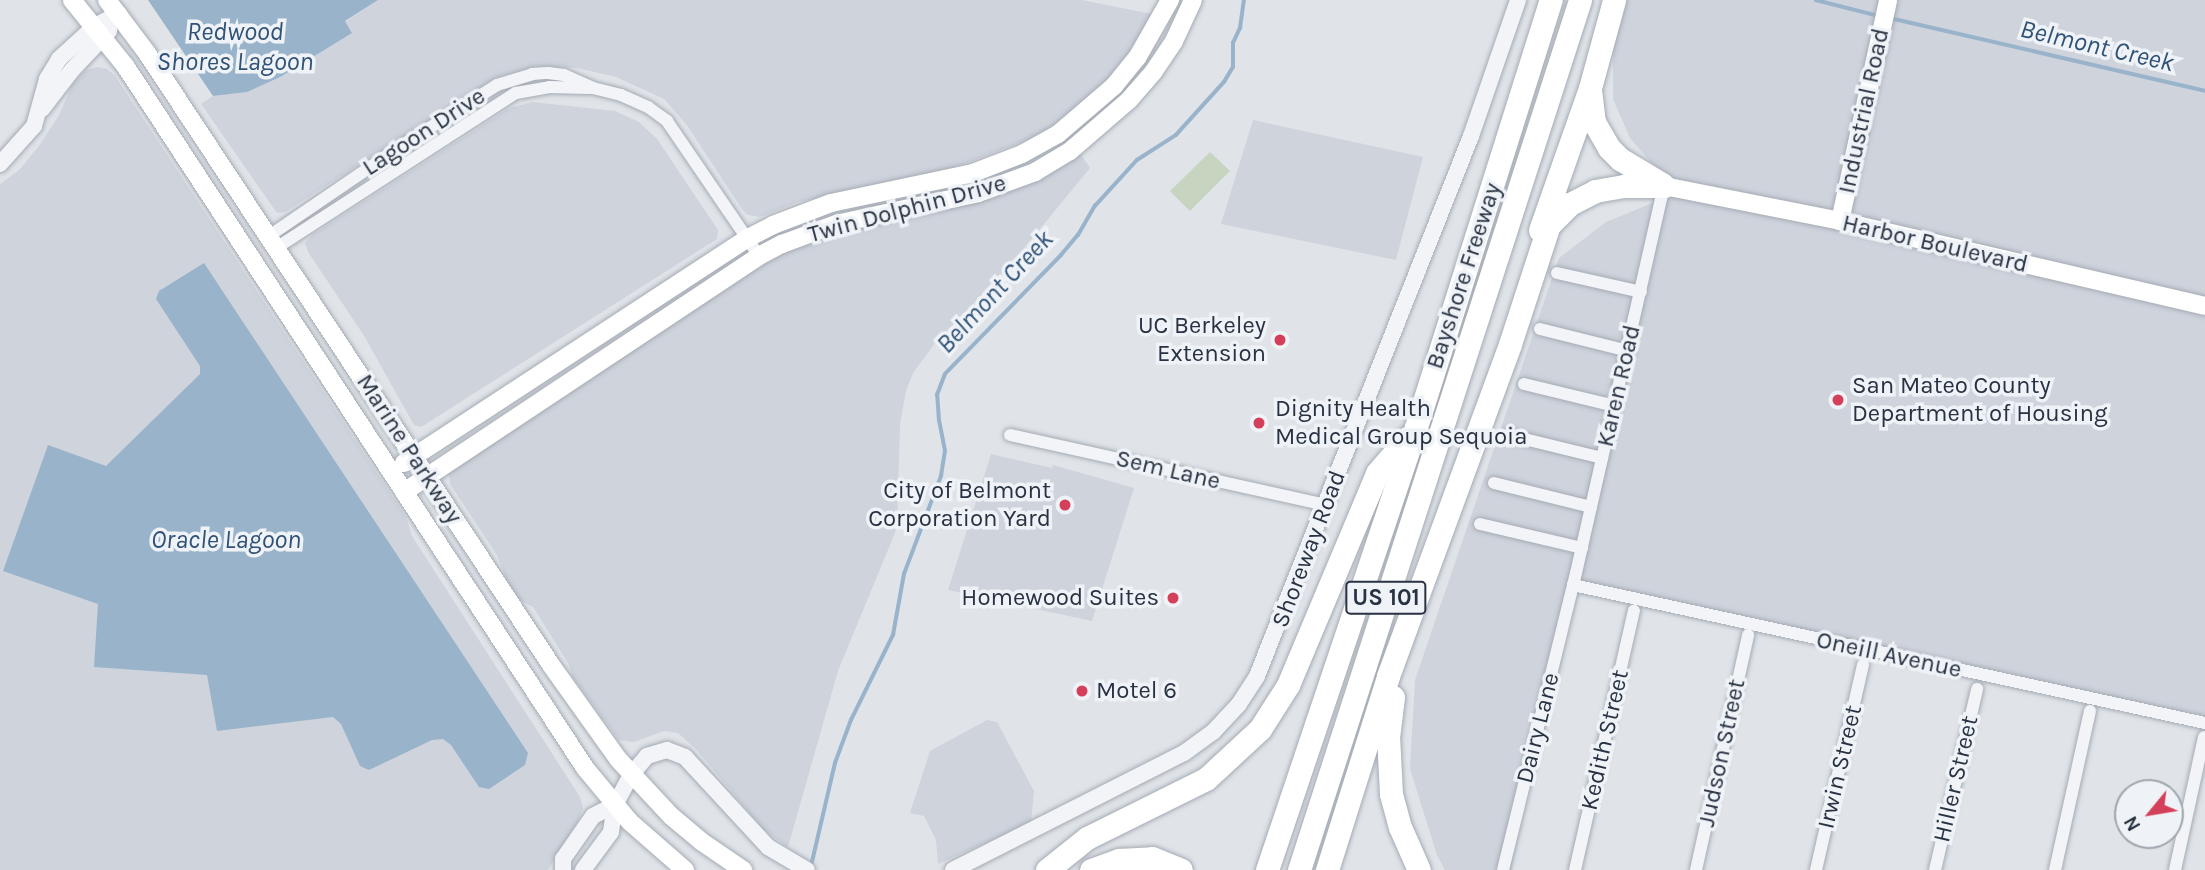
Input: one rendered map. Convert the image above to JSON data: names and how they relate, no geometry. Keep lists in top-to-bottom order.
{
  "streets": {
    "highway": ["Bayshore Freeway", "US 101"],
    "main road": [
      "Industrial Road",
      "Twin Dolphin Drive",
      "Harbor Boulevard",
      "Marine Parkway"
    ],
    "street": [
      "Lagoon Drive",
      "Karen Road",
      "Sem Lane",
      "Shoreway Road",
      "Oneill Avenue",
      "Dairy Lane",
      "Kedith Street",
      "Judson Street",
      "Irwin Street",
      "Hiller Street"
    ]
  },
  "crossings": [
    ["Industrial Road", "Harbor Boulevard"],
    ["Lagoon Drive", "Twin Dolphin Drive"],
    ["Lagoon Drive", "Marine Parkway"],
    ["Twin Dolphin Drive", "Marine Parkway"],
    ["Harbor Boulevard", "Karen Road"],
    ["Karen Road", "Oneill Avenue"],
    ["Karen Road", "Dairy Lane"],
    ["Sem Lane", "Shoreway Road"],
    ["Oneill Avenue", "Dairy Lane"]
  ],
  "water": ["Redwood Shores Lagoon", "Belmont Creek", "Oracle Lagoon"],
  "places": [
    "UC Berkeley Extension",
    "San Mateo County Department of Housing",
    "Dignity Health Medical Group Sequoia",
    "City of Belmont Corporation Yard",
    "Homewood Suites",
    "Motel 6"
  ],
  "north": "bottom left"
}
